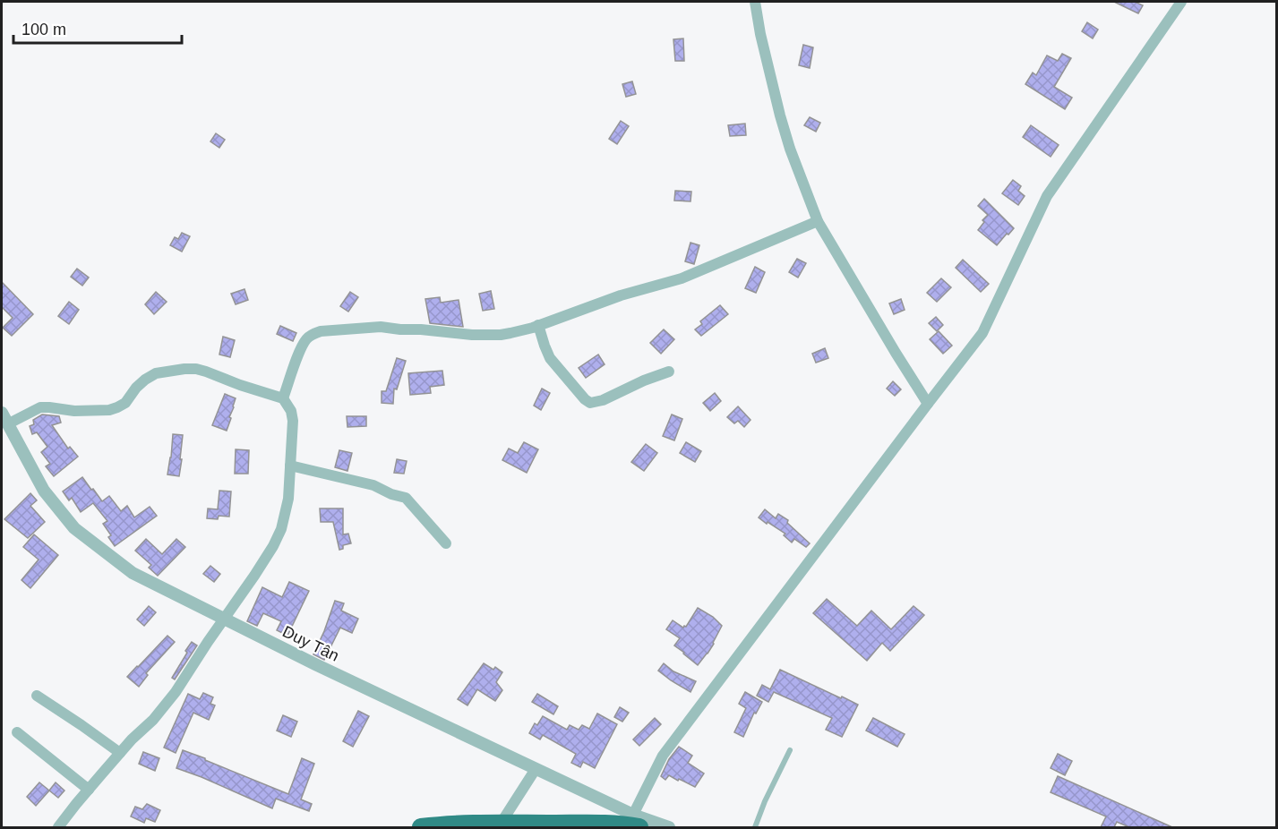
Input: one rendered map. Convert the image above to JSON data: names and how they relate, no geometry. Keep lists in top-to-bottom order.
{
  "streets": {
    "street": ["Duy Tân"]
  },
  "scale_bar": "100 m"
}
